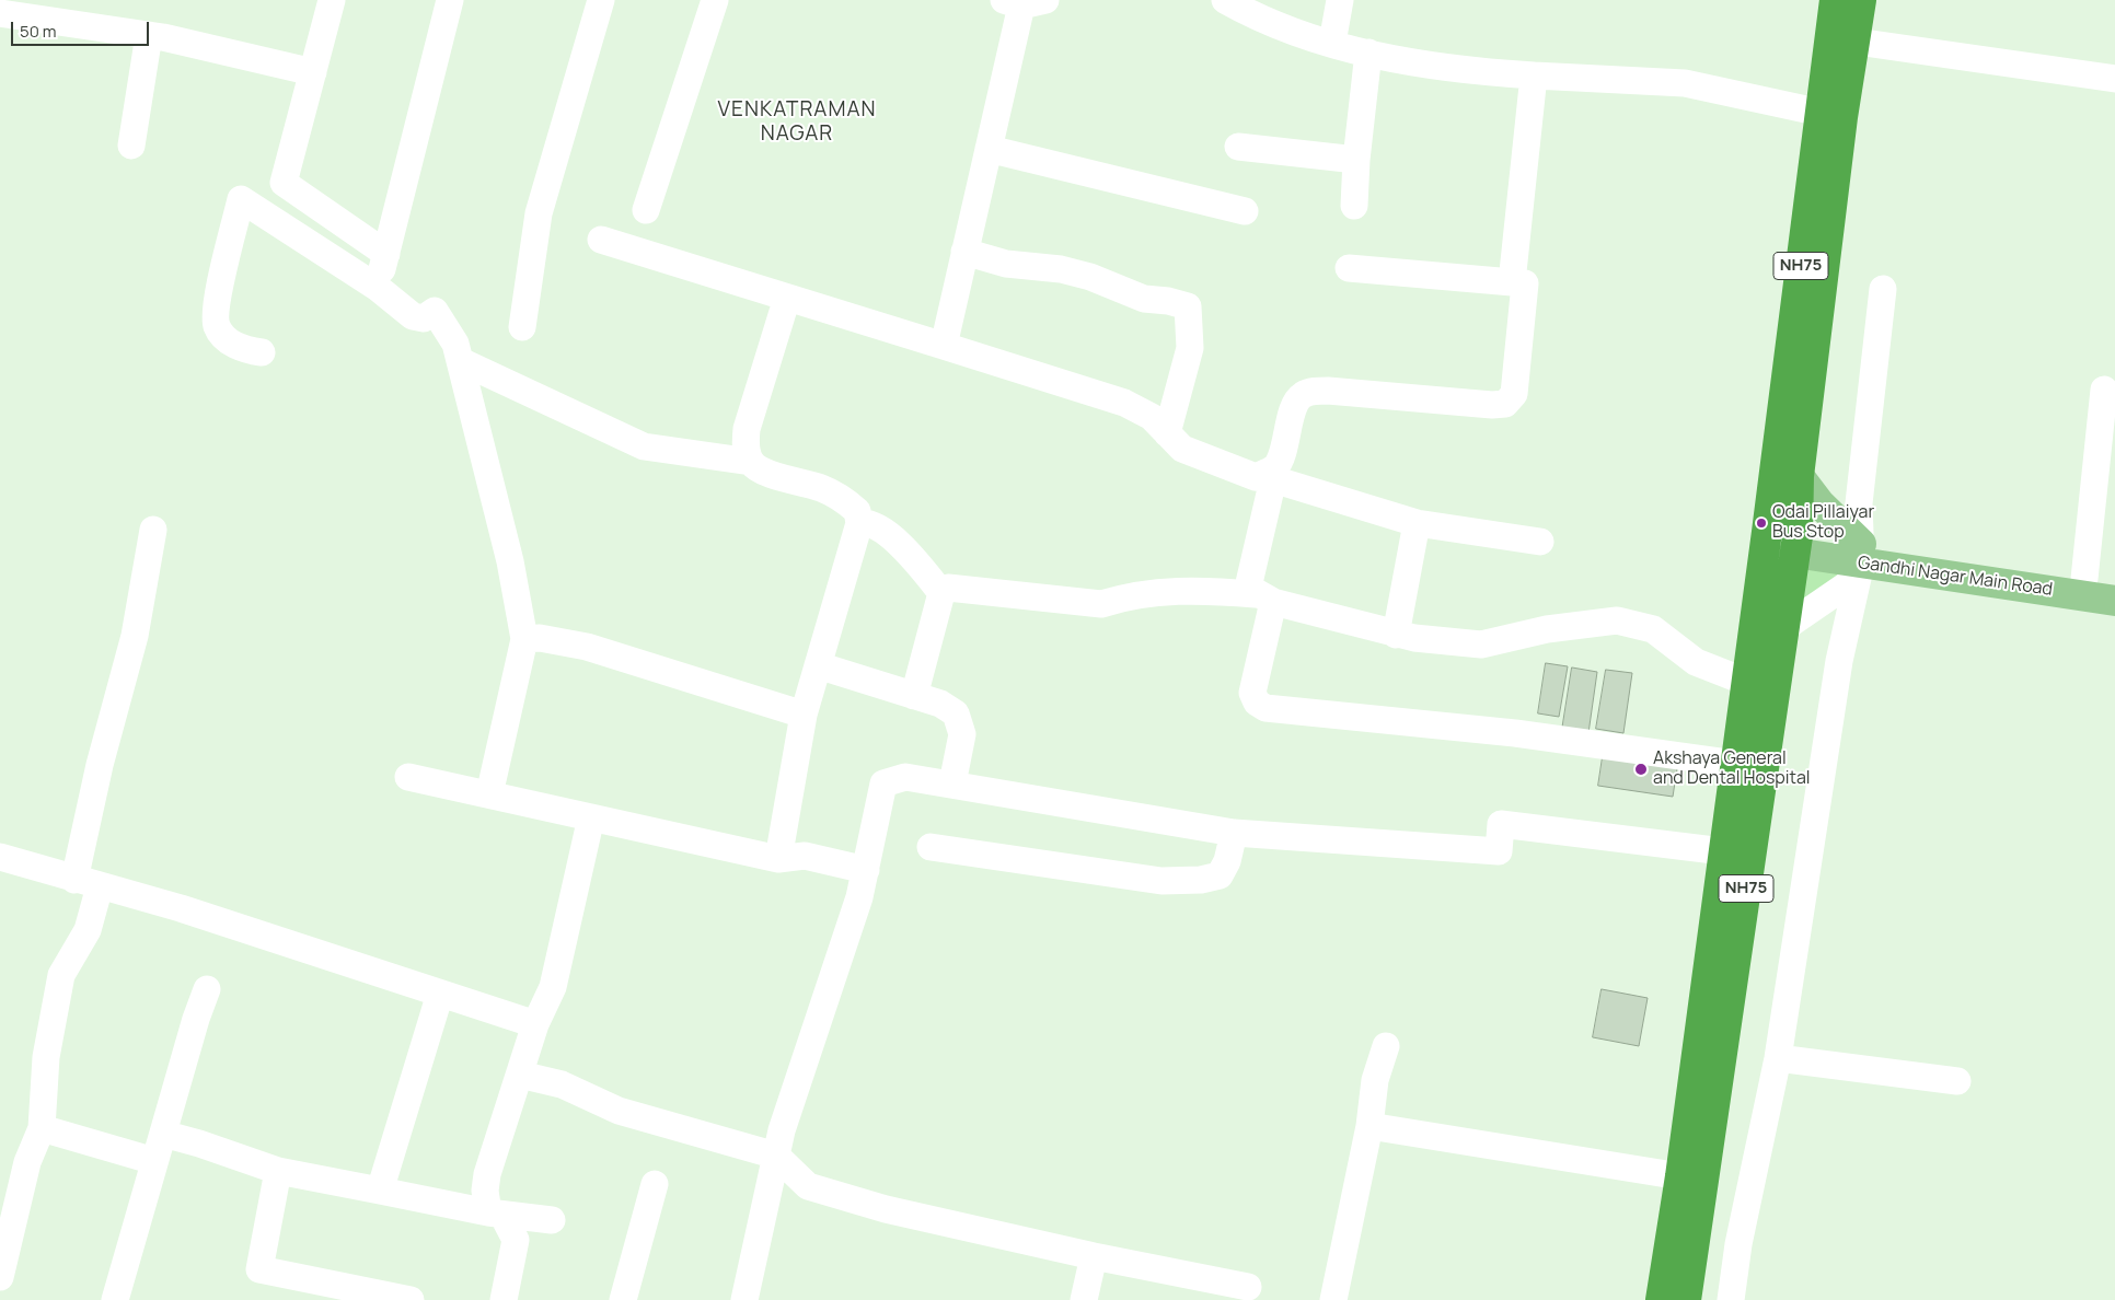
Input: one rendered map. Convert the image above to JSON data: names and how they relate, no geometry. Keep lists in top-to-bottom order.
{
  "streets": {
    "highway": ["NH75"],
    "main road": ["Gandhi Nagar Main Road"]
  },
  "crossings": [
    ["NH75", "Gandhi Nagar Main Road"]
  ],
  "districts": ["VENKATRAMAN NAGAR"],
  "places": ["Odai Pillaiyar Bus Stop", "Akshaya General and Dental Hospital"],
  "scale_bar": "50 m"
}
